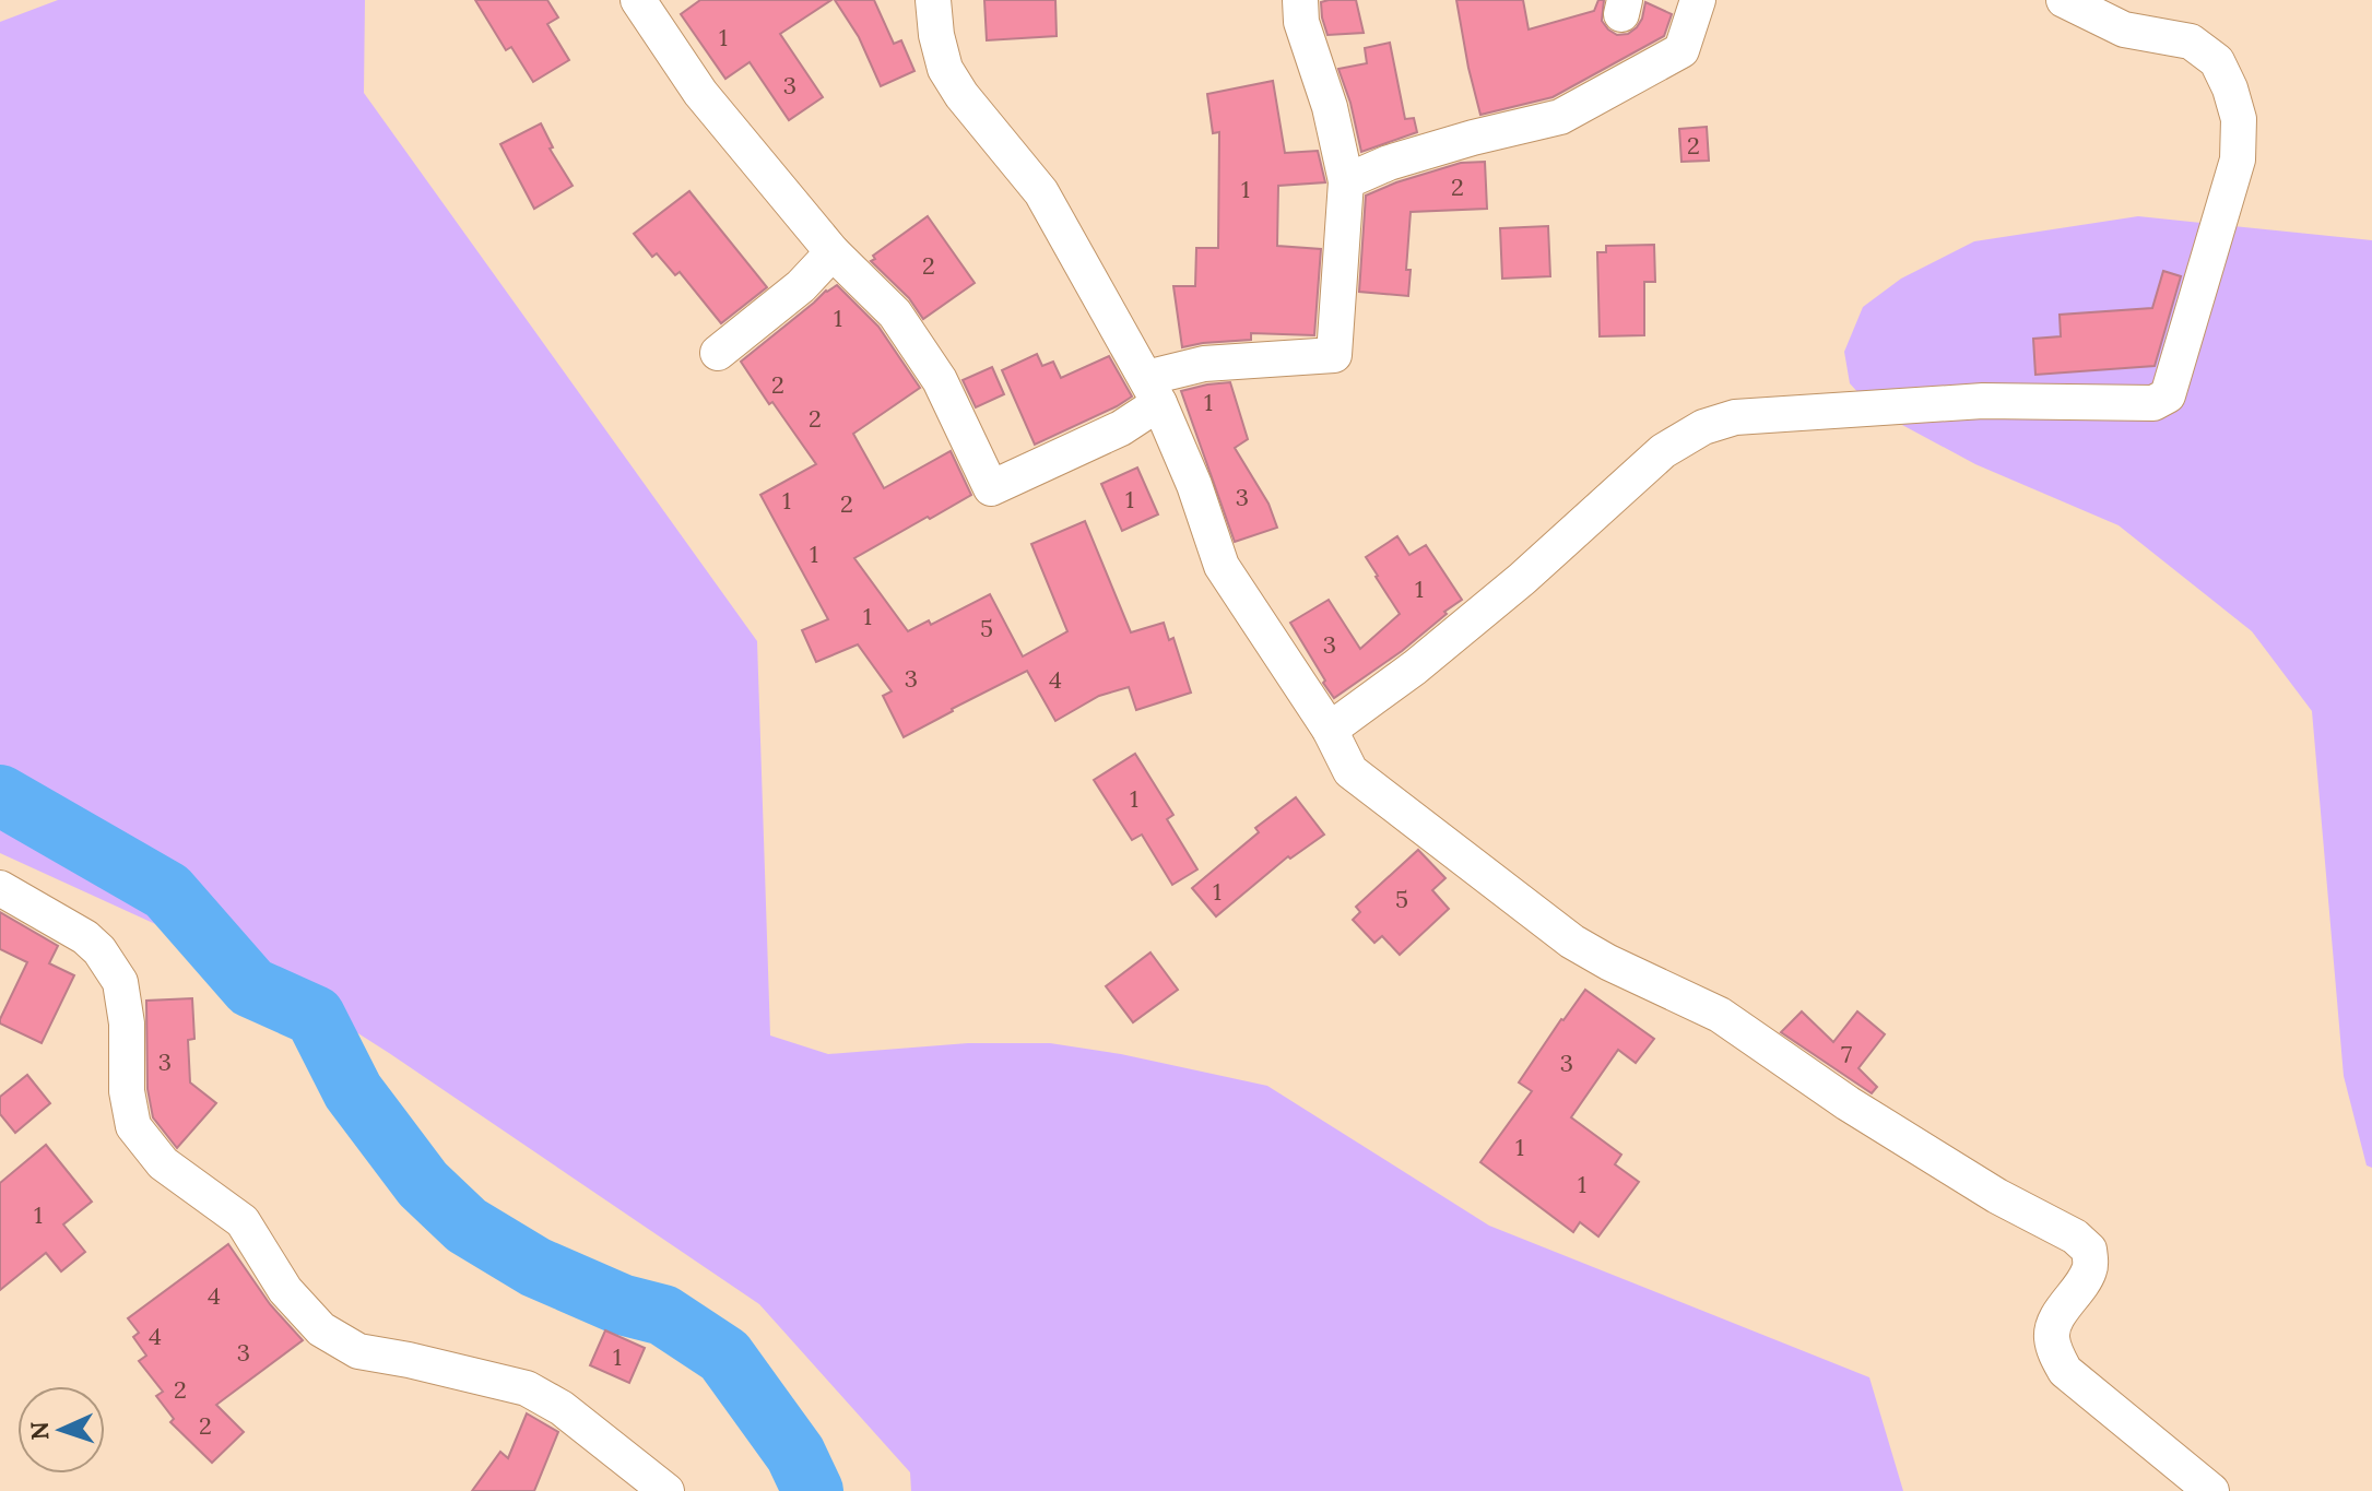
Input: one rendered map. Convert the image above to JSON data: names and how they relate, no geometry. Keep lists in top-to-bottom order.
{
  "house_numbers": [
    "1",
    "3",
    "2",
    "2",
    "1",
    "2",
    "1",
    "2",
    "1",
    "2",
    "3",
    "1",
    "1",
    "2",
    "1",
    "1",
    "1",
    "5",
    "3",
    "3",
    "4",
    "1",
    "1",
    "5",
    "7",
    "3",
    "3",
    "1",
    "1",
    "1",
    "4",
    "4",
    "3",
    "1",
    "2",
    "2"
  ],
  "north": "left"
}
